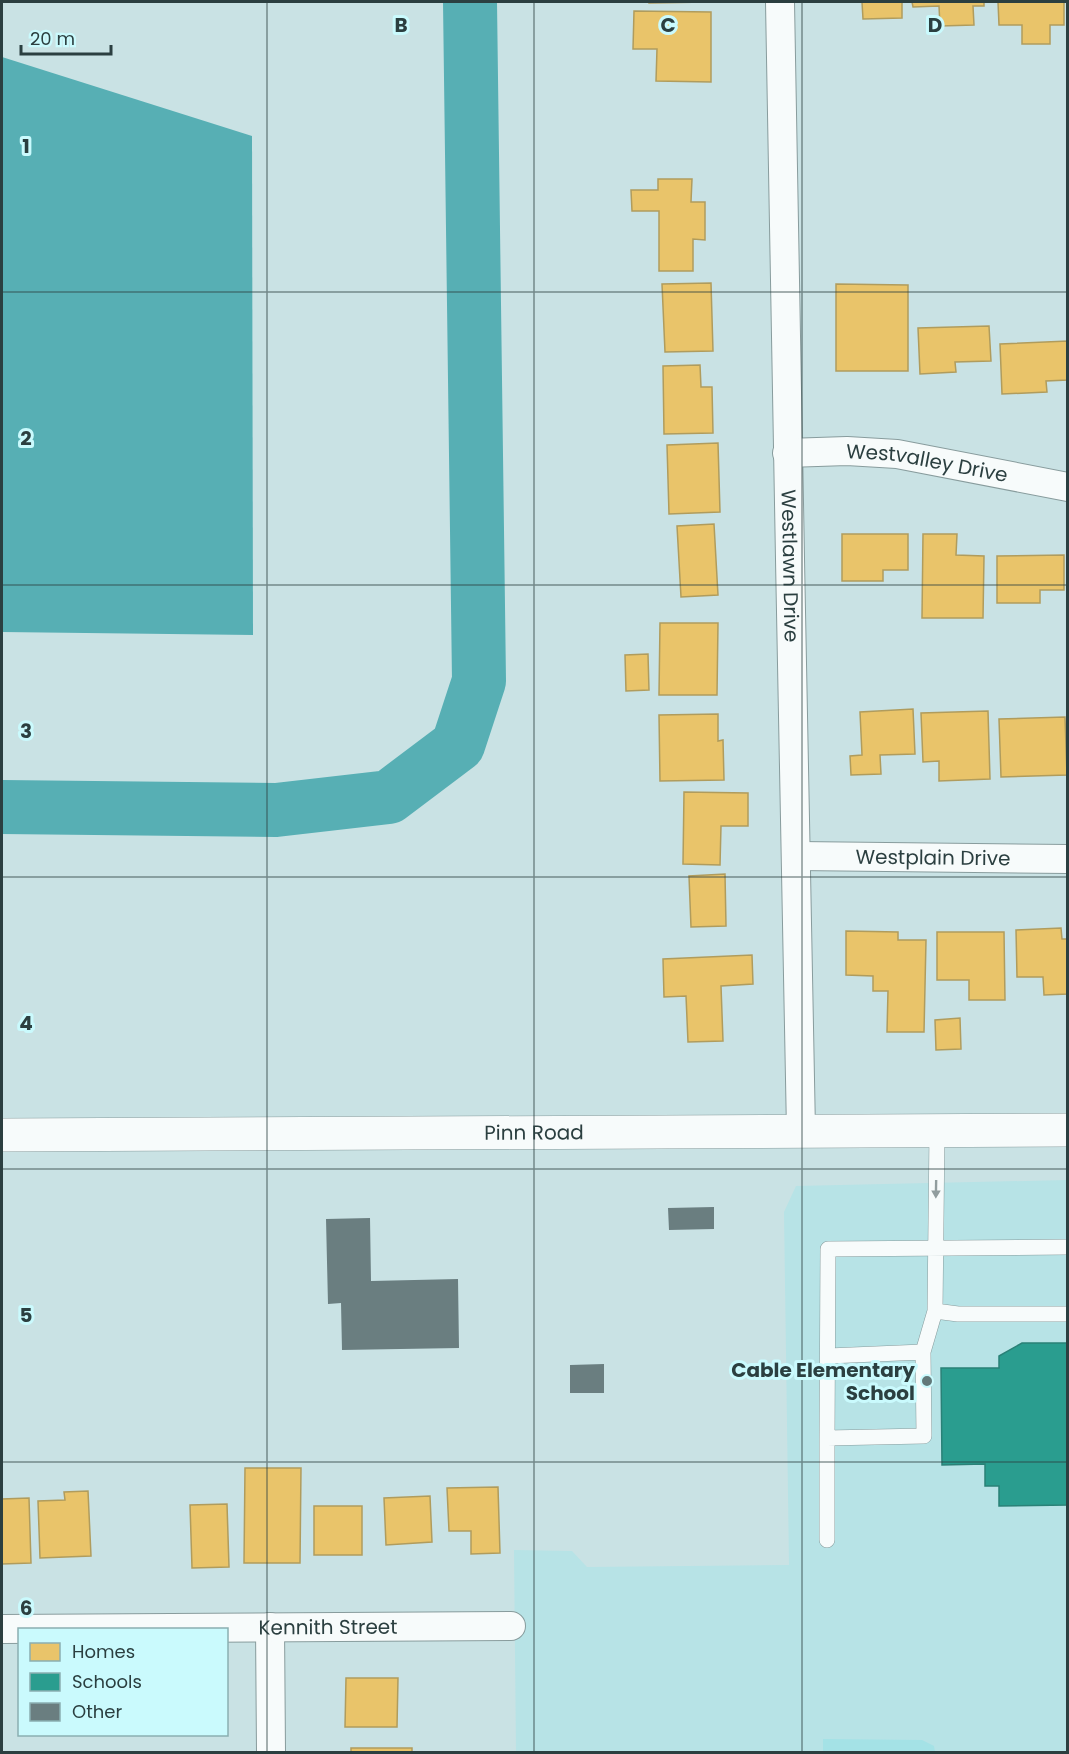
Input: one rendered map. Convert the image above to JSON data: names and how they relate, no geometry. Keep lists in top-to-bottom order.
{
  "streets": {
    "street": [
      "Westvalley Drive",
      "Westlawn Drive",
      "Westplain Drive",
      "Pinn Road",
      "Kennith Street"
    ]
  },
  "crossings": [
    ["Westvalley Drive", "Westlawn Drive"],
    ["Westlawn Drive", "Westplain Drive"],
    ["Westlawn Drive", "Pinn Road"]
  ],
  "places": ["Cable Elementary School"],
  "legend": ["Homes", "Schools", "Other"],
  "scale_bar": "20 m",
  "grid": {
    "columns": ["B", "C", "D"],
    "rows": [
      "1",
      "2",
      "3",
      "4",
      "5",
      "6"
    ]
  }
}
